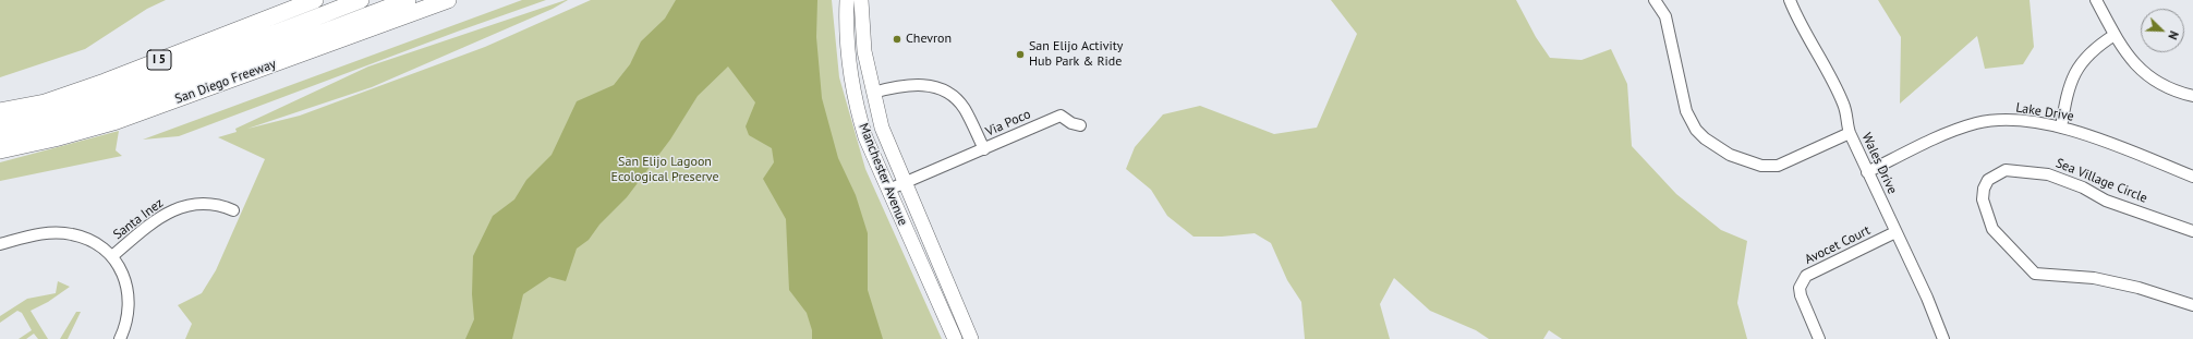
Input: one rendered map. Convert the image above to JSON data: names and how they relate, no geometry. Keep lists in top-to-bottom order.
{
  "streets": {
    "highway": ["I 5", "San Diego Freeway"],
    "main road": ["Manchester Avenue"],
    "street": [
      "Lake Drive",
      "Via Poco",
      "Wales Drive",
      "Sea Village Circle",
      "Santa Inez",
      "Avocet Court"
    ]
  },
  "crossings": [
    ["Lake Drive", "Wales Drive"],
    ["Via Poco", "Manchester Avenue"],
    ["Wales Drive", "Avocet Court"]
  ],
  "parks": ["San Elijo Lagoon Ecological Preserve"],
  "places": ["Chevron", "San Elijo Activity Hub Park & Ride"],
  "north": "bottom right"
}
